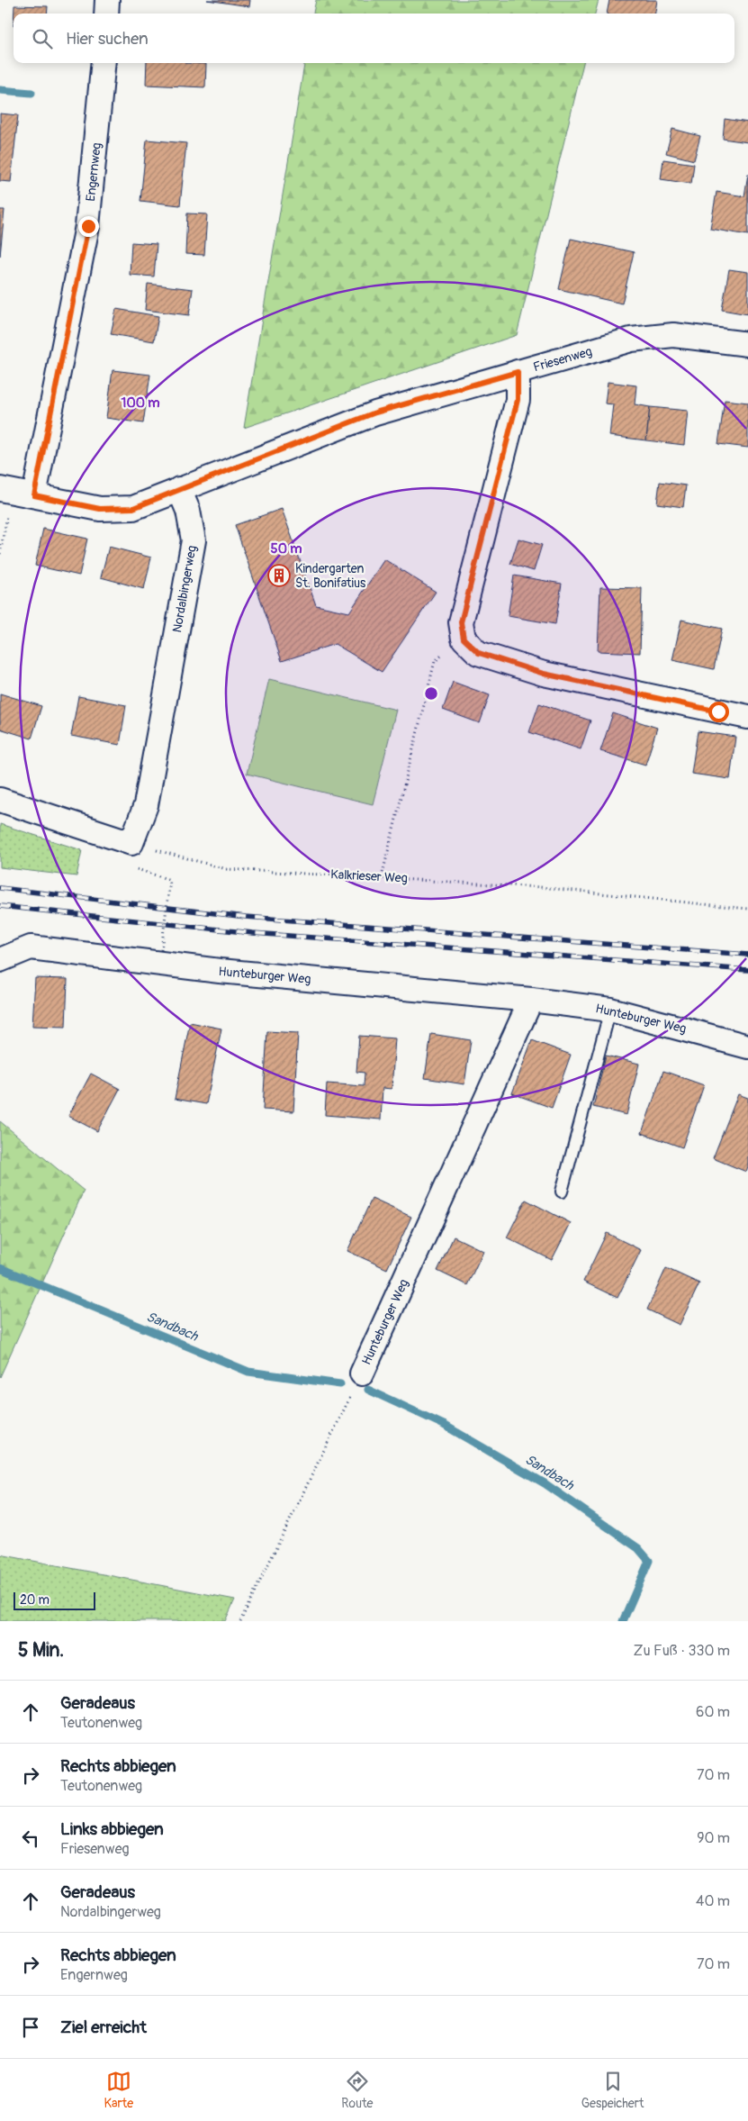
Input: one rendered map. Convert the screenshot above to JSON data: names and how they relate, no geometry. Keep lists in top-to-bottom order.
{
  "streets": {
    "street": [
      "Engernweg",
      "Friesenweg",
      "Nordalbingerweg",
      "Hunteburger Weg"
    ],
    "path": ["Kalkrieser Weg"]
  },
  "crossings": [
    ["Friesenweg", "Nordalbingerweg"],
    ["Nordalbingerweg", "Kalkrieser Weg"]
  ],
  "water": ["Sandbach"],
  "places": {
    "building": ["Kindergarten St. Bonifatius"]
  },
  "scale_bar": "20 m",
  "page": {
    "search": "Hier suchen",
    "scale": "20 m",
    "heading": ["5 Min.", "Zu Fuß · 330 m"],
    "list": [
      ["Geradeaus", "Teutonenweg", "60 m"],
      ["Rechts abbiegen", "Teutonenweg", "70 m"],
      ["Links abbiegen", "Friesenweg", "90 m"],
      ["Geradeaus", "Nordalbingerweg", "40 m"],
      ["Rechts abbiegen", "Engernweg", "70 m"],
      "Ziel erreicht"
    ],
    "nav": ["Karte", "Route", "Gespeichert"]
  },
  "rings": ["100 m", "50 m"]
}
